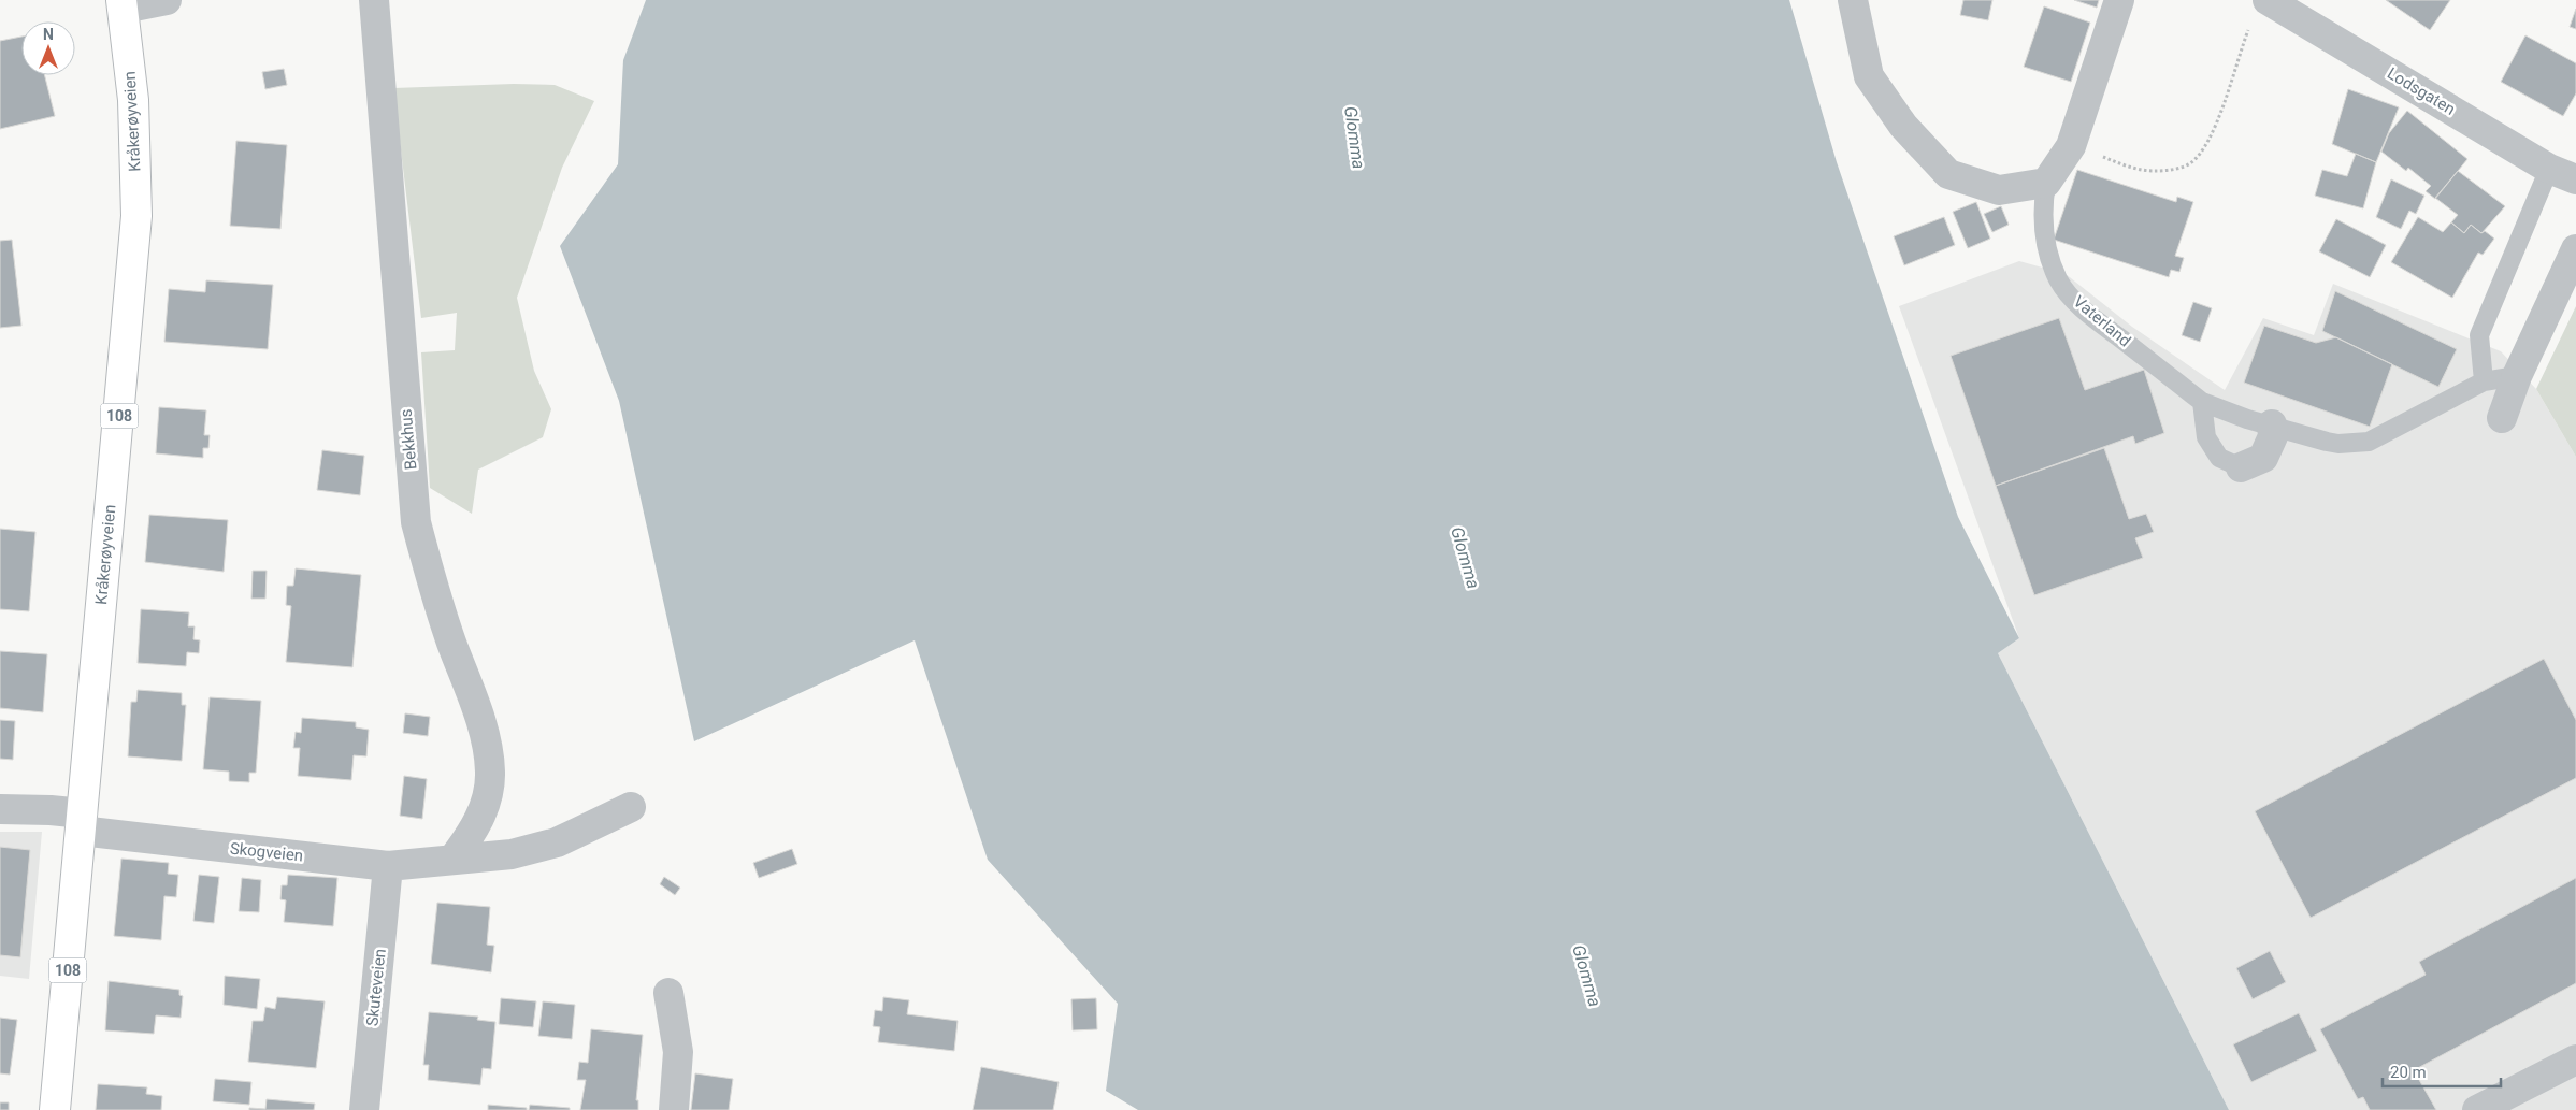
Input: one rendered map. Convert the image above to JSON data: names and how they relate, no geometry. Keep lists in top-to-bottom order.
{
  "streets": {
    "main road": ["Kråkerøyveien", "108"],
    "street": [
      "Lodsgaten",
      "Bekkhus",
      "Skogveien",
      "Skuteveien"
    ],
    "lane": ["Vaterland"]
  },
  "crossings": [
    ["Kråkerøyveien", "Skogveien"],
    ["Bekkhus", "Skogveien"],
    ["Skogveien", "Skuteveien"]
  ],
  "water": ["Glomma"],
  "scale_bar": "20 m",
  "north": "top"
}
